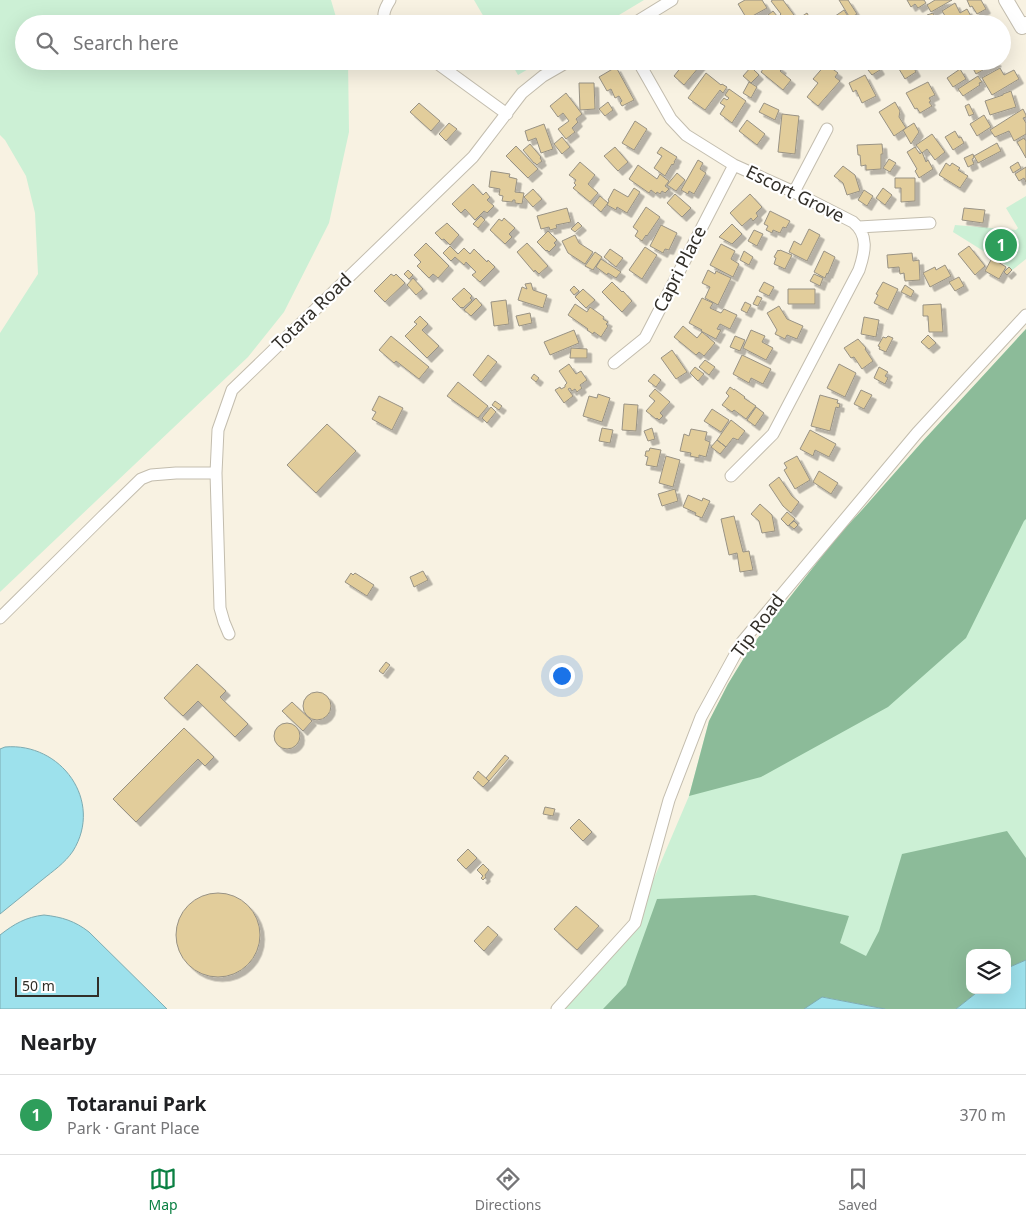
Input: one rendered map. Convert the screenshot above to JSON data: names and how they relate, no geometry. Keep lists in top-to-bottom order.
{
  "streets": {
    "street": [
      "Escort Grove",
      "Capri Place",
      "Totara Road",
      "Tip Road"
    ]
  },
  "crossings": [
    ["Escort Grove", "Capri Place"]
  ],
  "scale_bar": "50 m",
  "page": {
    "search": "Search here",
    "pins": "1",
    "scale": "50 m",
    "heading": "Nearby",
    "list": [
      {
        "mark": "1",
        "name": "Totaranui Park",
        "note": "Park · Grant Place",
        "value": "370 m"
      }
    ],
    "nav": ["Map", "Directions", "Saved"]
  }
}
